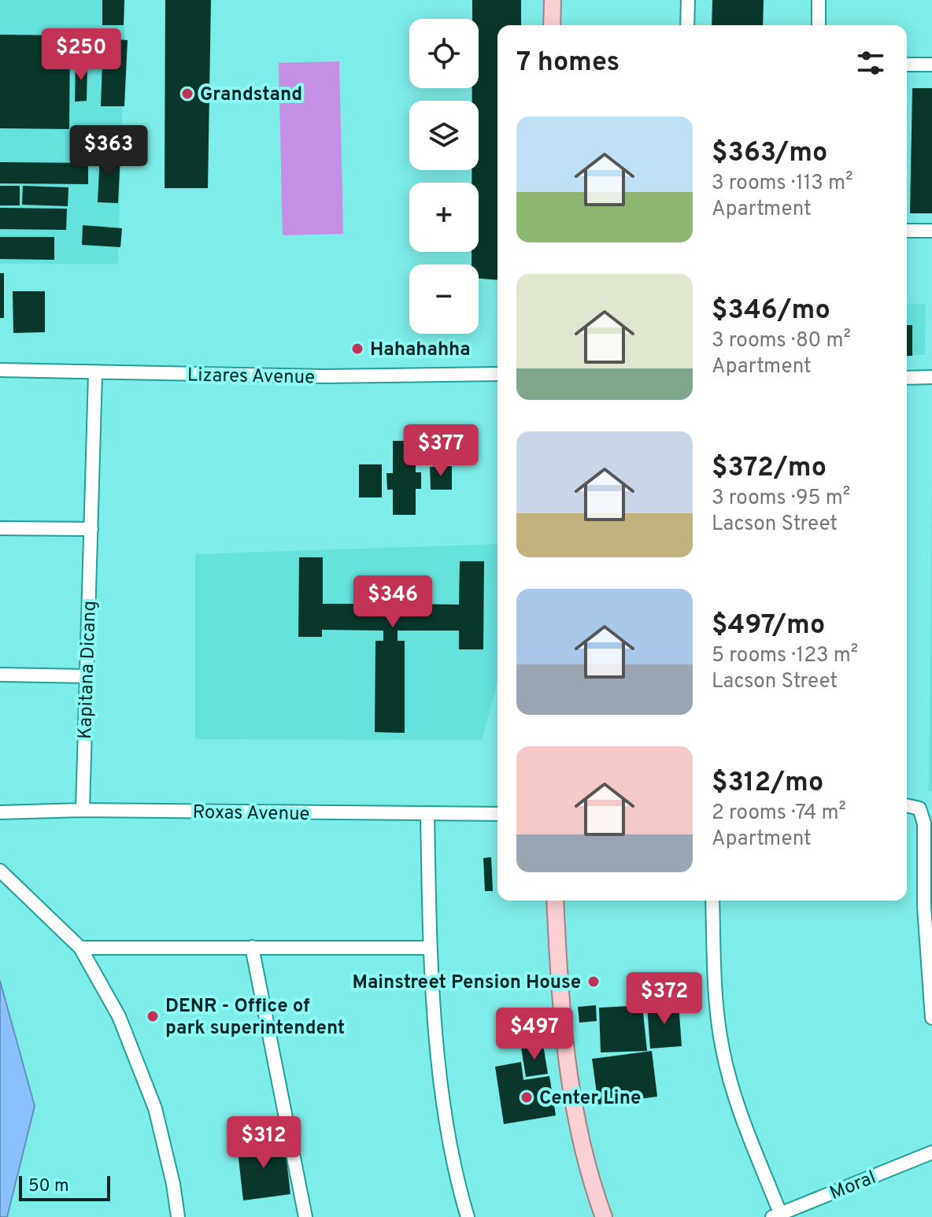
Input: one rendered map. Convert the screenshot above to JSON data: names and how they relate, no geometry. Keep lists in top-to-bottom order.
{
  "streets": {
    "street": [
      "Lizares Avenue",
      "Kapitana Dicang",
      "Roxas Avenue",
      "Moral"
    ]
  },
  "crossings": [
    ["Lizares Avenue", "Kapitana Dicang"],
    ["Kapitana Dicang", "Roxas Avenue"]
  ],
  "places": [
    "Grandstand",
    "Hahahahha",
    "Mainstreet Pension House",
    "DENR - Office of park superintendent",
    "Center Line"
  ],
  "scale_bar": "50 m",
  "page": {
    "map_buttons": ["+", "−"],
    "heading": "7 homes",
    "price": [
      "$250",
      "$363",
      "$377",
      "$346",
      "$372",
      "$497",
      "$312"
    ],
    "list": [
      {
        "name": "$363/mo",
        "note": "3 rooms · 113 m² · Apartment"
      },
      {
        "name": "$346/mo",
        "note": "3 rooms · 80 m² · Apartment"
      },
      {
        "name": "$372/mo",
        "note": "3 rooms · 95 m² · Lacson Street"
      },
      {
        "name": "$497/mo",
        "note": "5 rooms · 123 m² · Lacson Street"
      },
      {
        "name": "$312/mo",
        "note": "2 rooms · 74 m² · Apartment"
      }
    ],
    "scale": "50 m"
  }
}
